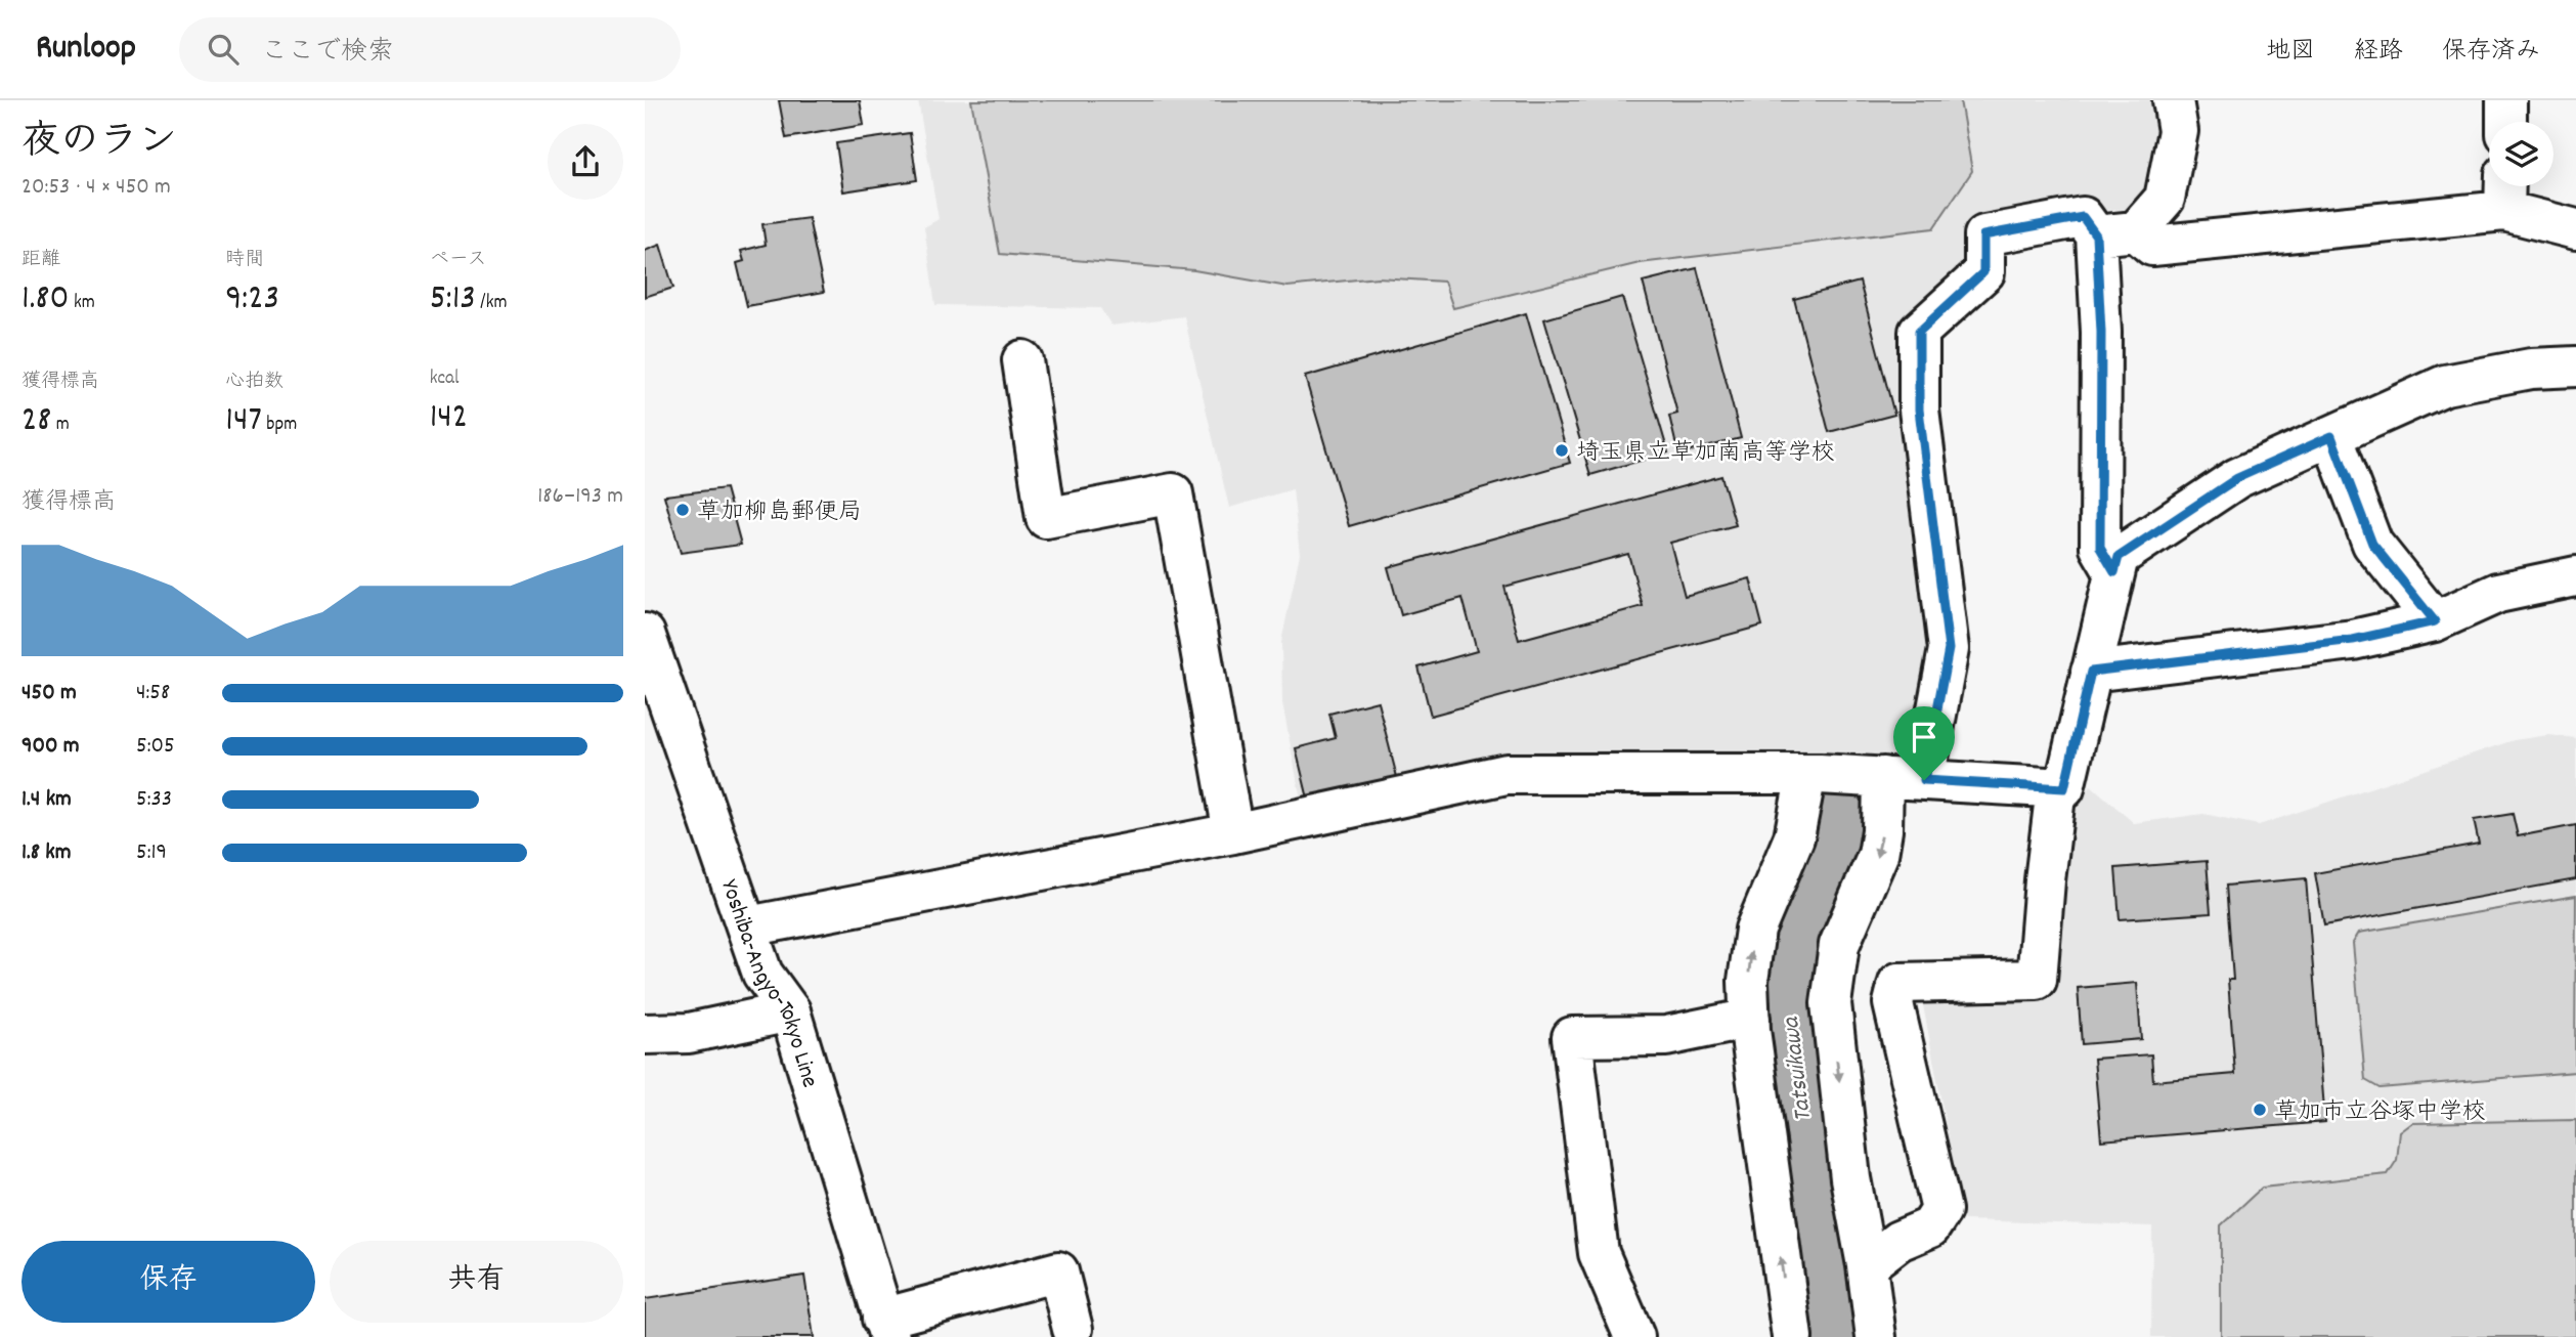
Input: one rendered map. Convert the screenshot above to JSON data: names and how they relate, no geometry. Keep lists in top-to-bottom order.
{
  "streets": {
    "street": ["Yoshiba-Angyo-Tokyo Line"]
  },
  "water": ["Tatsuikawa"],
  "places": ["埼玉県立草加南高等学校", "草加柳島郵便局", "草加市立谷塚中学校"],
  "page": {
    "header": "Runloop",
    "search": "ここで検索",
    "nav": ["地図", "経路", "保存済み"],
    "heading": ["夜のラン", "20:53 · 4 × 450 m"],
    "stats": [
      ["距離", "1.80 km"],
      ["時間", "9:23"],
      ["ペース", "5:13 /km"],
      ["獲得標高", "28 m"],
      ["心拍数", "147 bpm"],
      ["kcal", "142"]
    ],
    "chart": ["獲得標高", "186–193 m"],
    "list": [
      {
        "name": "450 m",
        "note": "4:58"
      },
      {
        "name": "900 m",
        "note": "5:05"
      },
      {
        "name": "1.4 km",
        "note": "5:33"
      },
      {
        "name": "1.8 km",
        "note": "5:19"
      }
    ],
    "buttons": ["保存", "共有"]
  }
}
